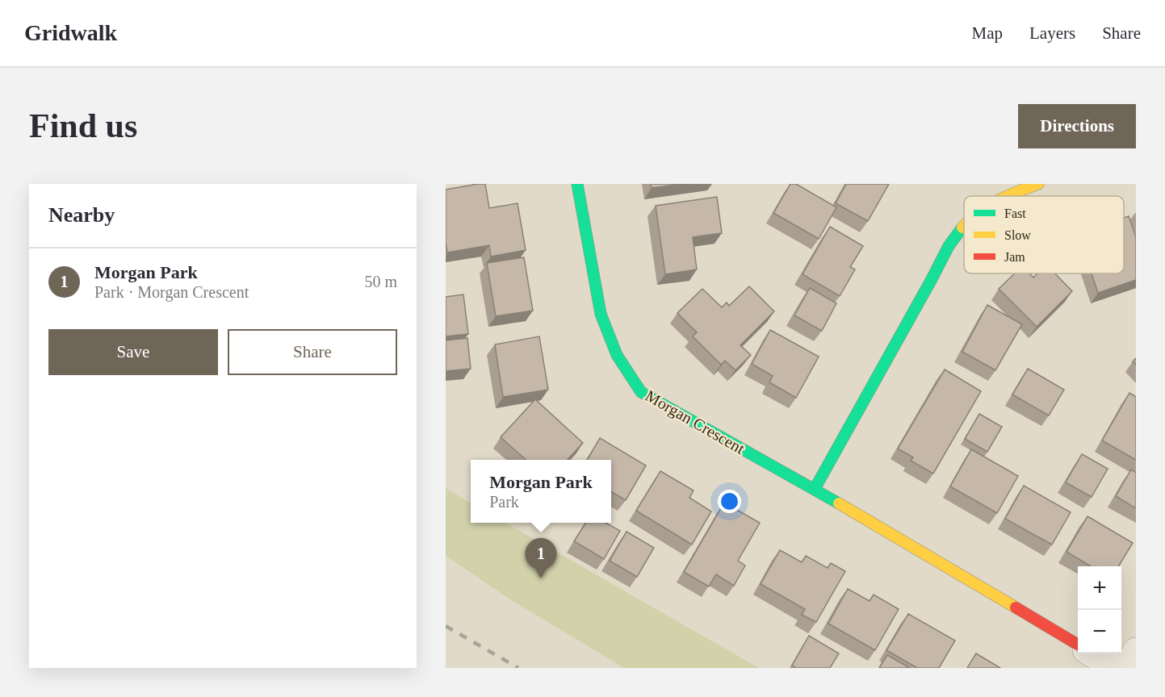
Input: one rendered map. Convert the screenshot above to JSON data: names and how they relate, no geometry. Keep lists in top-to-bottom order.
{
  "streets": {
    "street": ["Morgan Crescent"]
  },
  "legend": ["Fast", "Slow", "Jam"],
  "page": {
    "header": "Gridwalk",
    "nav": ["Map", "Layers", "Share"],
    "buttons": [
      "Directions",
      ["Save", "Share"]
    ],
    "title": "Find us",
    "heading": "Nearby",
    "list": [
      {
        "mark": "1",
        "name": "Morgan Park",
        "note": "Park · Morgan Crescent",
        "value": "50 m"
      }
    ],
    "popup": ["Morgan Park", "Park"],
    "pins": "1",
    "map_buttons": ["+", "−"]
  }
}
